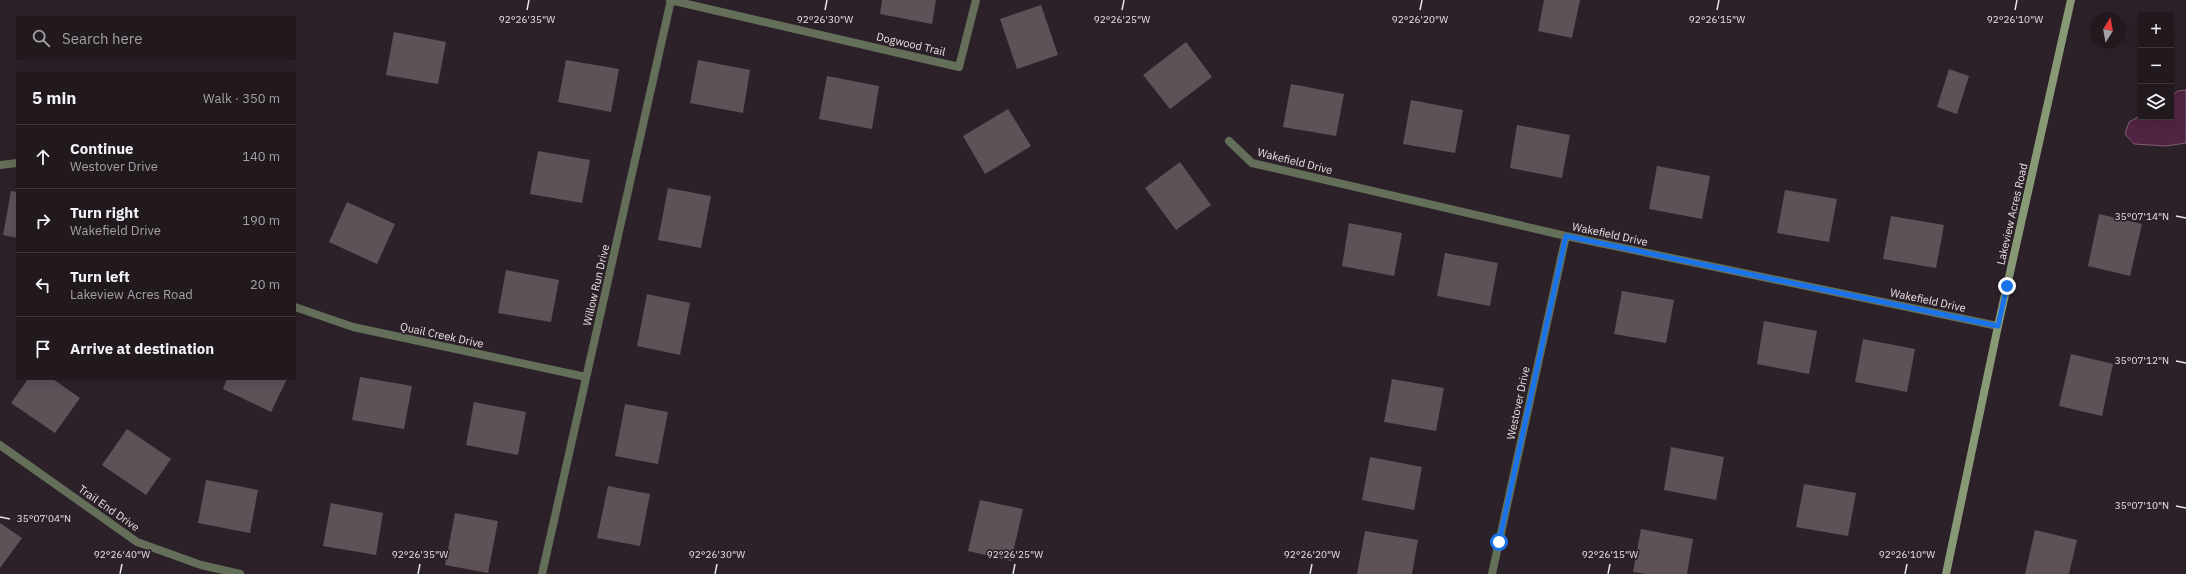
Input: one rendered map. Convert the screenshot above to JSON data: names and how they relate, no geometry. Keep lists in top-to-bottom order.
{
  "streets": {
    "street": [
      "Dogwood Trail",
      "Wakefield Drive",
      "Lakeview Acres Road",
      "Willow Run Drive",
      "Quail Creek Drive",
      "Westover Drive",
      "Trail End Drive"
    ]
  },
  "crossings": [
    ["Dogwood Trail", "Willow Run Drive"],
    ["Wakefield Drive", "Lakeview Acres Road"],
    ["Wakefield Drive", "Westover Drive"],
    ["Willow Run Drive", "Quail Creek Drive"]
  ],
  "north": "top",
  "page": {
    "map_buttons": ["+", "−"],
    "search": "Search here",
    "heading": ["5 min", "Walk · 350 m"],
    "list": [
      ["Continue", "Westover Drive", "140 m"],
      ["Turn right", "Wakefield Drive", "190 m"],
      ["Turn left", "Lakeview Acres Road", "20 m"],
      "Arrive at destination"
    ]
  },
  "coordinates": [
    "92°26'35\"W",
    "92°26'30\"W",
    "92°26'25\"W",
    "92°26'20\"W",
    "92°26'15\"W",
    "92°26'10\"W",
    "35°07'14\"N",
    "35°07'12\"N",
    "35°07'10\"N",
    "35°07'04\"N",
    "92°26'40\"W"
  ]
}
